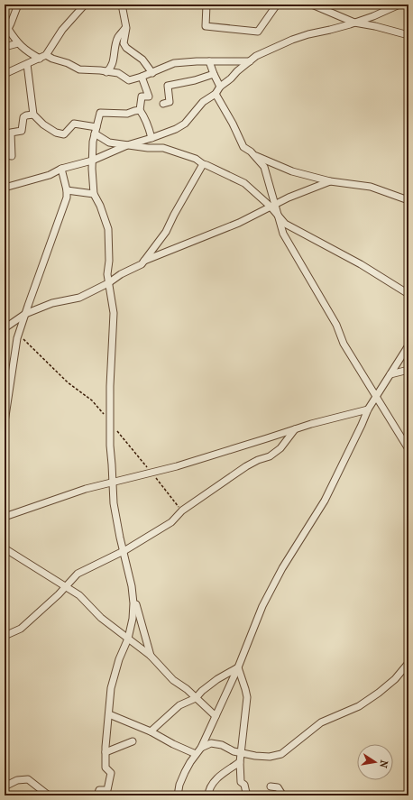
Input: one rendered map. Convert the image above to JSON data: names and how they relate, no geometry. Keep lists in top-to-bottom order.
{
  "north": "right"
}
